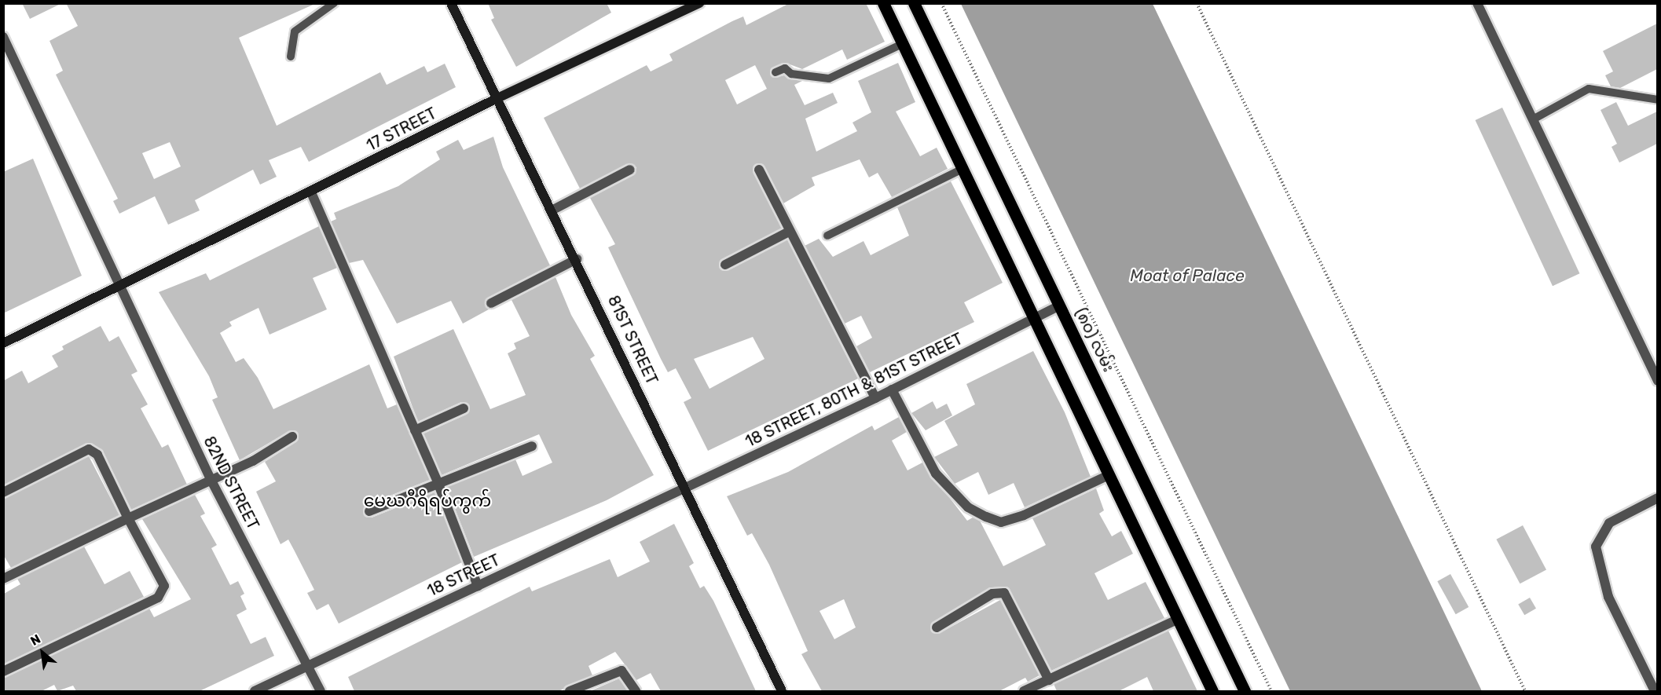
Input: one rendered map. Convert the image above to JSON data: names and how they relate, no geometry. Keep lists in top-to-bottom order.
{
  "streets": {
    "main road": ["(၈၀) လမ်း"],
    "street": [
      "17 STREET",
      "81ST STREET",
      "18 STREET, 80TH & 81ST STREET",
      "82ND STREET",
      "18 STREET"
    ]
  },
  "crossings": [
    ["17 STREET", "81ST STREET"],
    ["17 STREET", "82ND STREET"],
    ["81ST STREET", "18 STREET, 80TH & 81ST STREET"],
    ["81ST STREET", "18 STREET"],
    ["18 STREET, 80TH & 81ST STREET", "18 STREET"],
    ["82ND STREET", "18 STREET"]
  ],
  "districts": ["မေဃဂီရိရပ်ကွက်"],
  "water": ["Moat of Palace"],
  "north": "top left"
}
